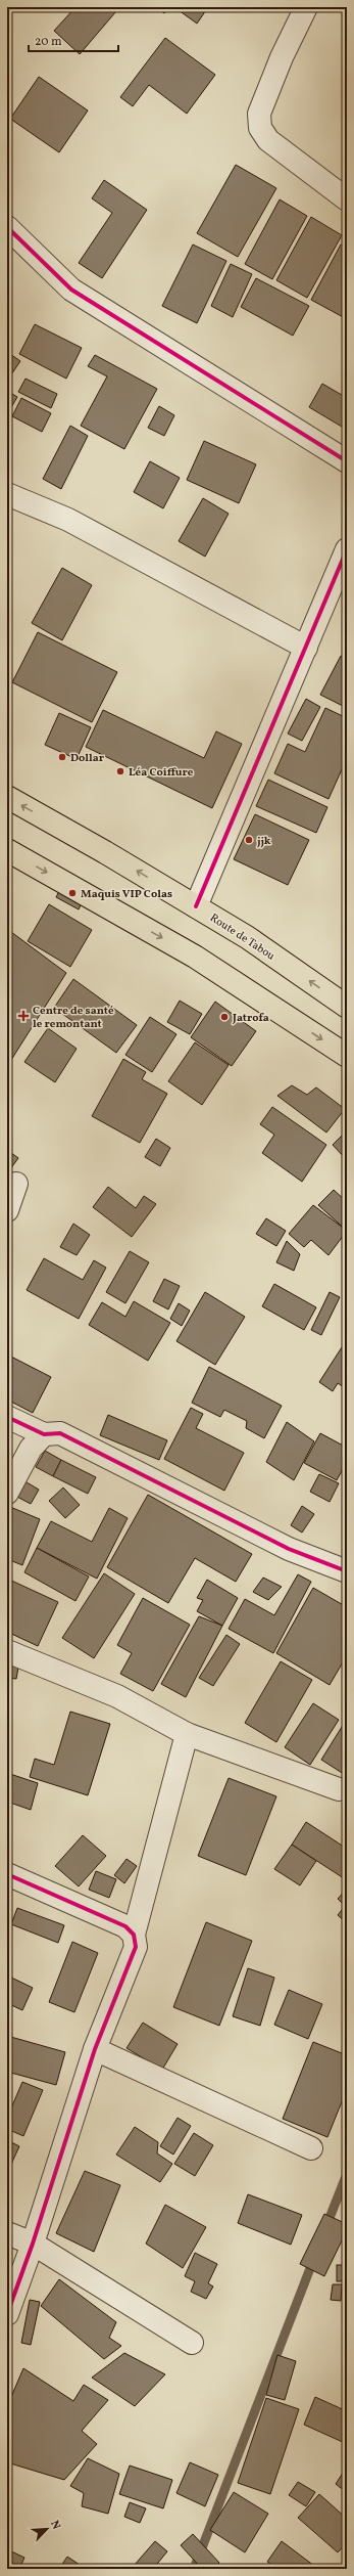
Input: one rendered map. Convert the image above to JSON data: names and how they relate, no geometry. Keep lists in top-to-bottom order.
{
  "streets": {
    "main road": ["Route de Tabou"]
  },
  "places": {
    "other": [
      "Dollar",
      "Léa Coiffure",
      "jjk",
      "Maquis VIP Colas",
      "Jatrofa"
    ],
    "health": ["Centre de santé le remontant"]
  },
  "scale_bar": "20 m",
  "north": "top right"
}
